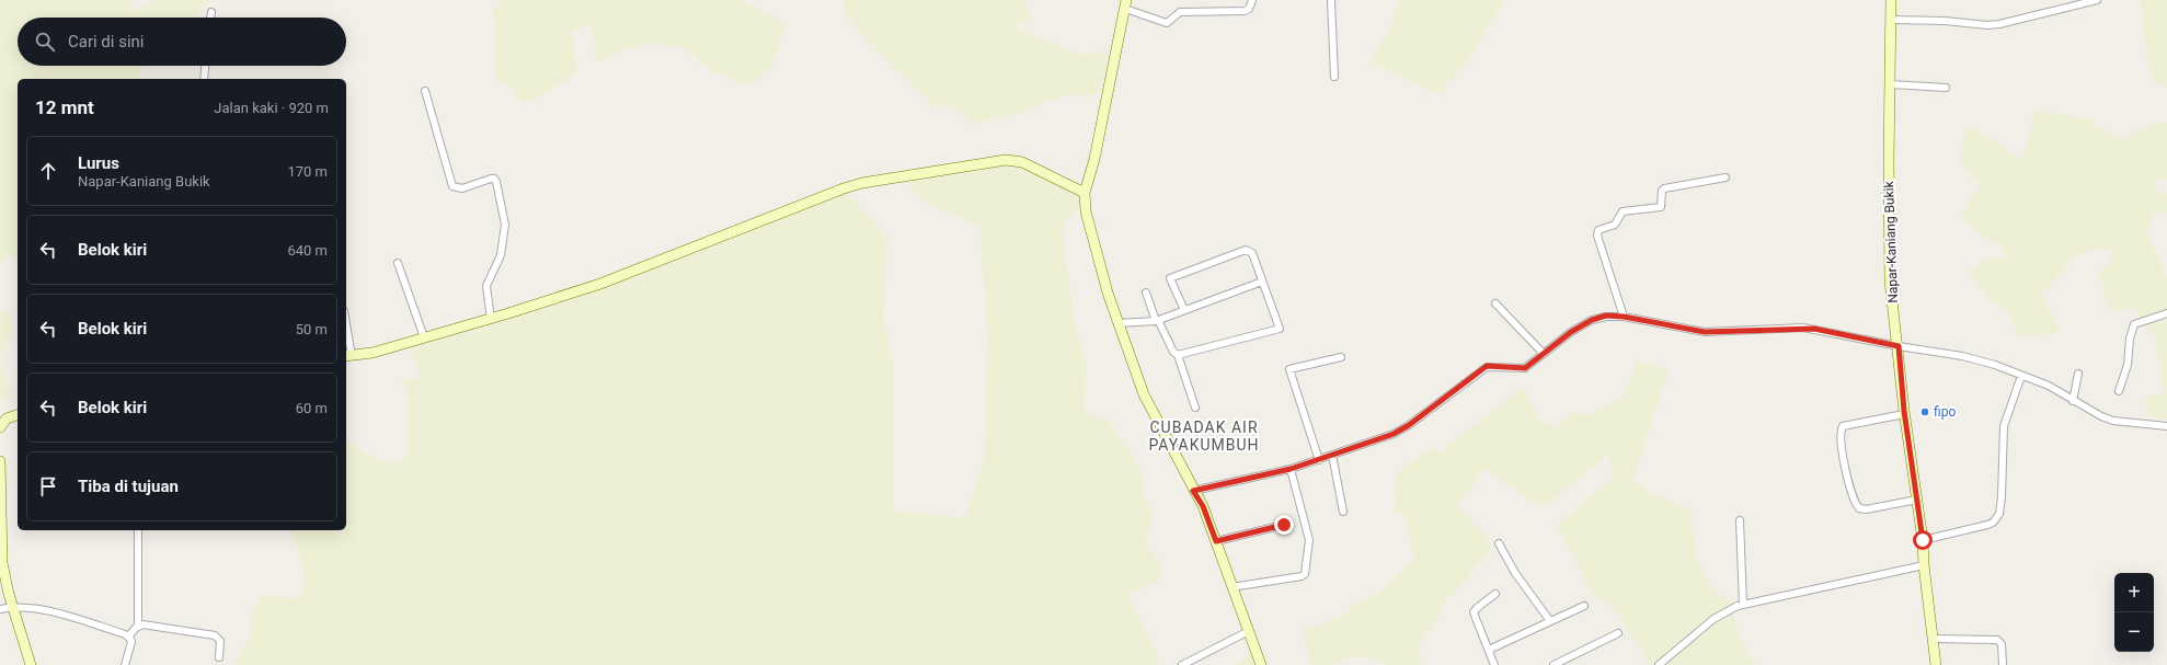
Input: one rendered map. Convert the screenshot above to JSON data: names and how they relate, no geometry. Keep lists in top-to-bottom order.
{
  "streets": {
    "street": ["Napar-Kaniang Bukik"]
  },
  "districts": ["CUBADAK AIR PAYAKUMBUH"],
  "places": ["fipo"],
  "page": {
    "search": "Cari di sini",
    "heading": ["12 mnt", "Jalan kaki · 920 m"],
    "list": [
      ["Lurus", "Napar-Kaniang Bukik", "170 m"],
      ["Belok kiri", "640 m"],
      ["Belok kiri", "50 m"],
      ["Belok kiri", "60 m"],
      "Tiba di tujuan"
    ],
    "map_buttons": ["+", "−"]
  }
}
